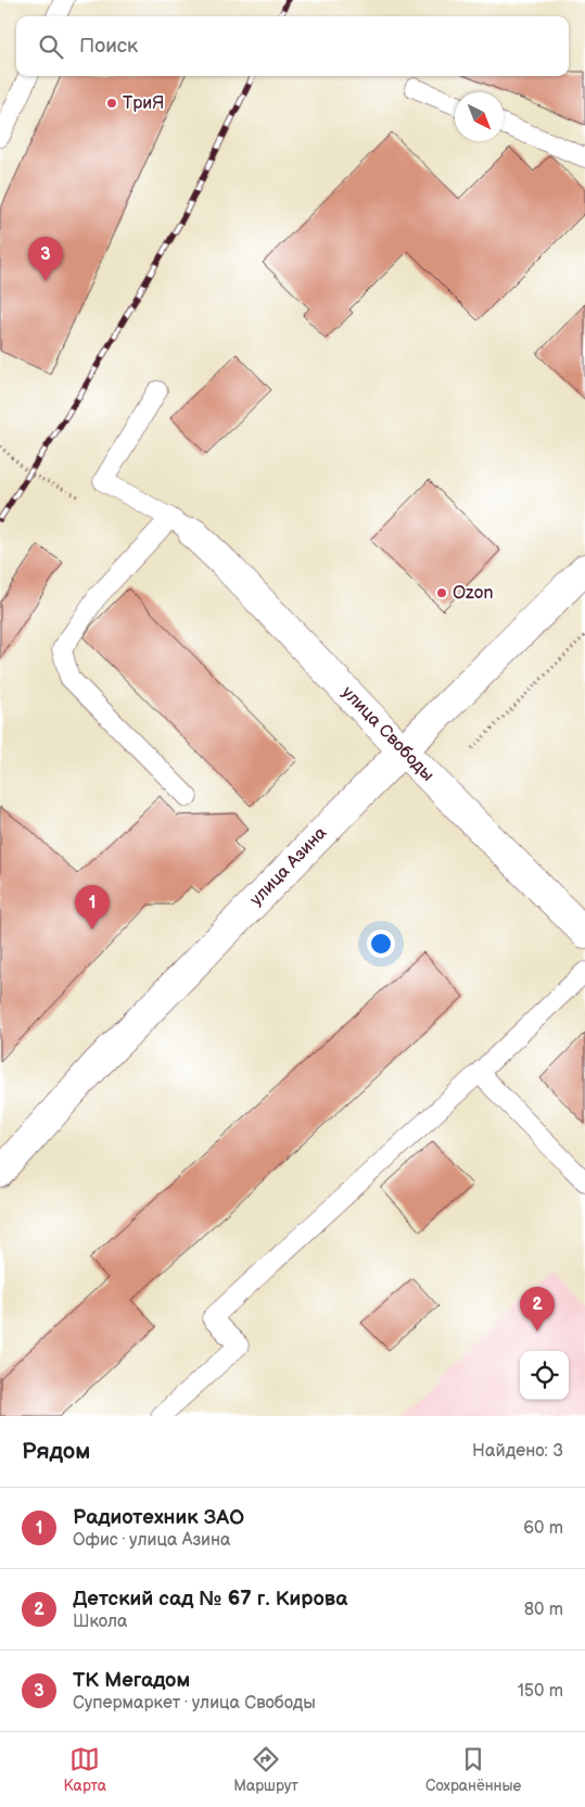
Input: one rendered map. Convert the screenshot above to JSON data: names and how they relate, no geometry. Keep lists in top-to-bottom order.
{
  "streets": {
    "street": ["улица Свободы", "улица Азина"]
  },
  "crossings": [
    ["улица Свободы", "улица Азина"]
  ],
  "places": ["ТриЯ", "Ozon"],
  "north": "bottom right",
  "page": {
    "search": "Поиск",
    "pins": ["3", "1", "2"],
    "heading": ["Рядом", "Найдено: 3"],
    "list": [
      {
        "mark": "1",
        "name": "Радиотехник ЗАО",
        "note": "Офис · улица Азина",
        "value": "60 m"
      },
      {
        "mark": "2",
        "name": "Детский сад № 67 г. Кирова",
        "note": "Школа",
        "value": "80 m"
      },
      {
        "mark": "3",
        "name": "ТК Мегадом",
        "note": "Супермаркет · улица Свободы",
        "value": "150 m"
      }
    ],
    "nav": ["Карта", "Маршрут", "Сохранённые"]
  }
}
